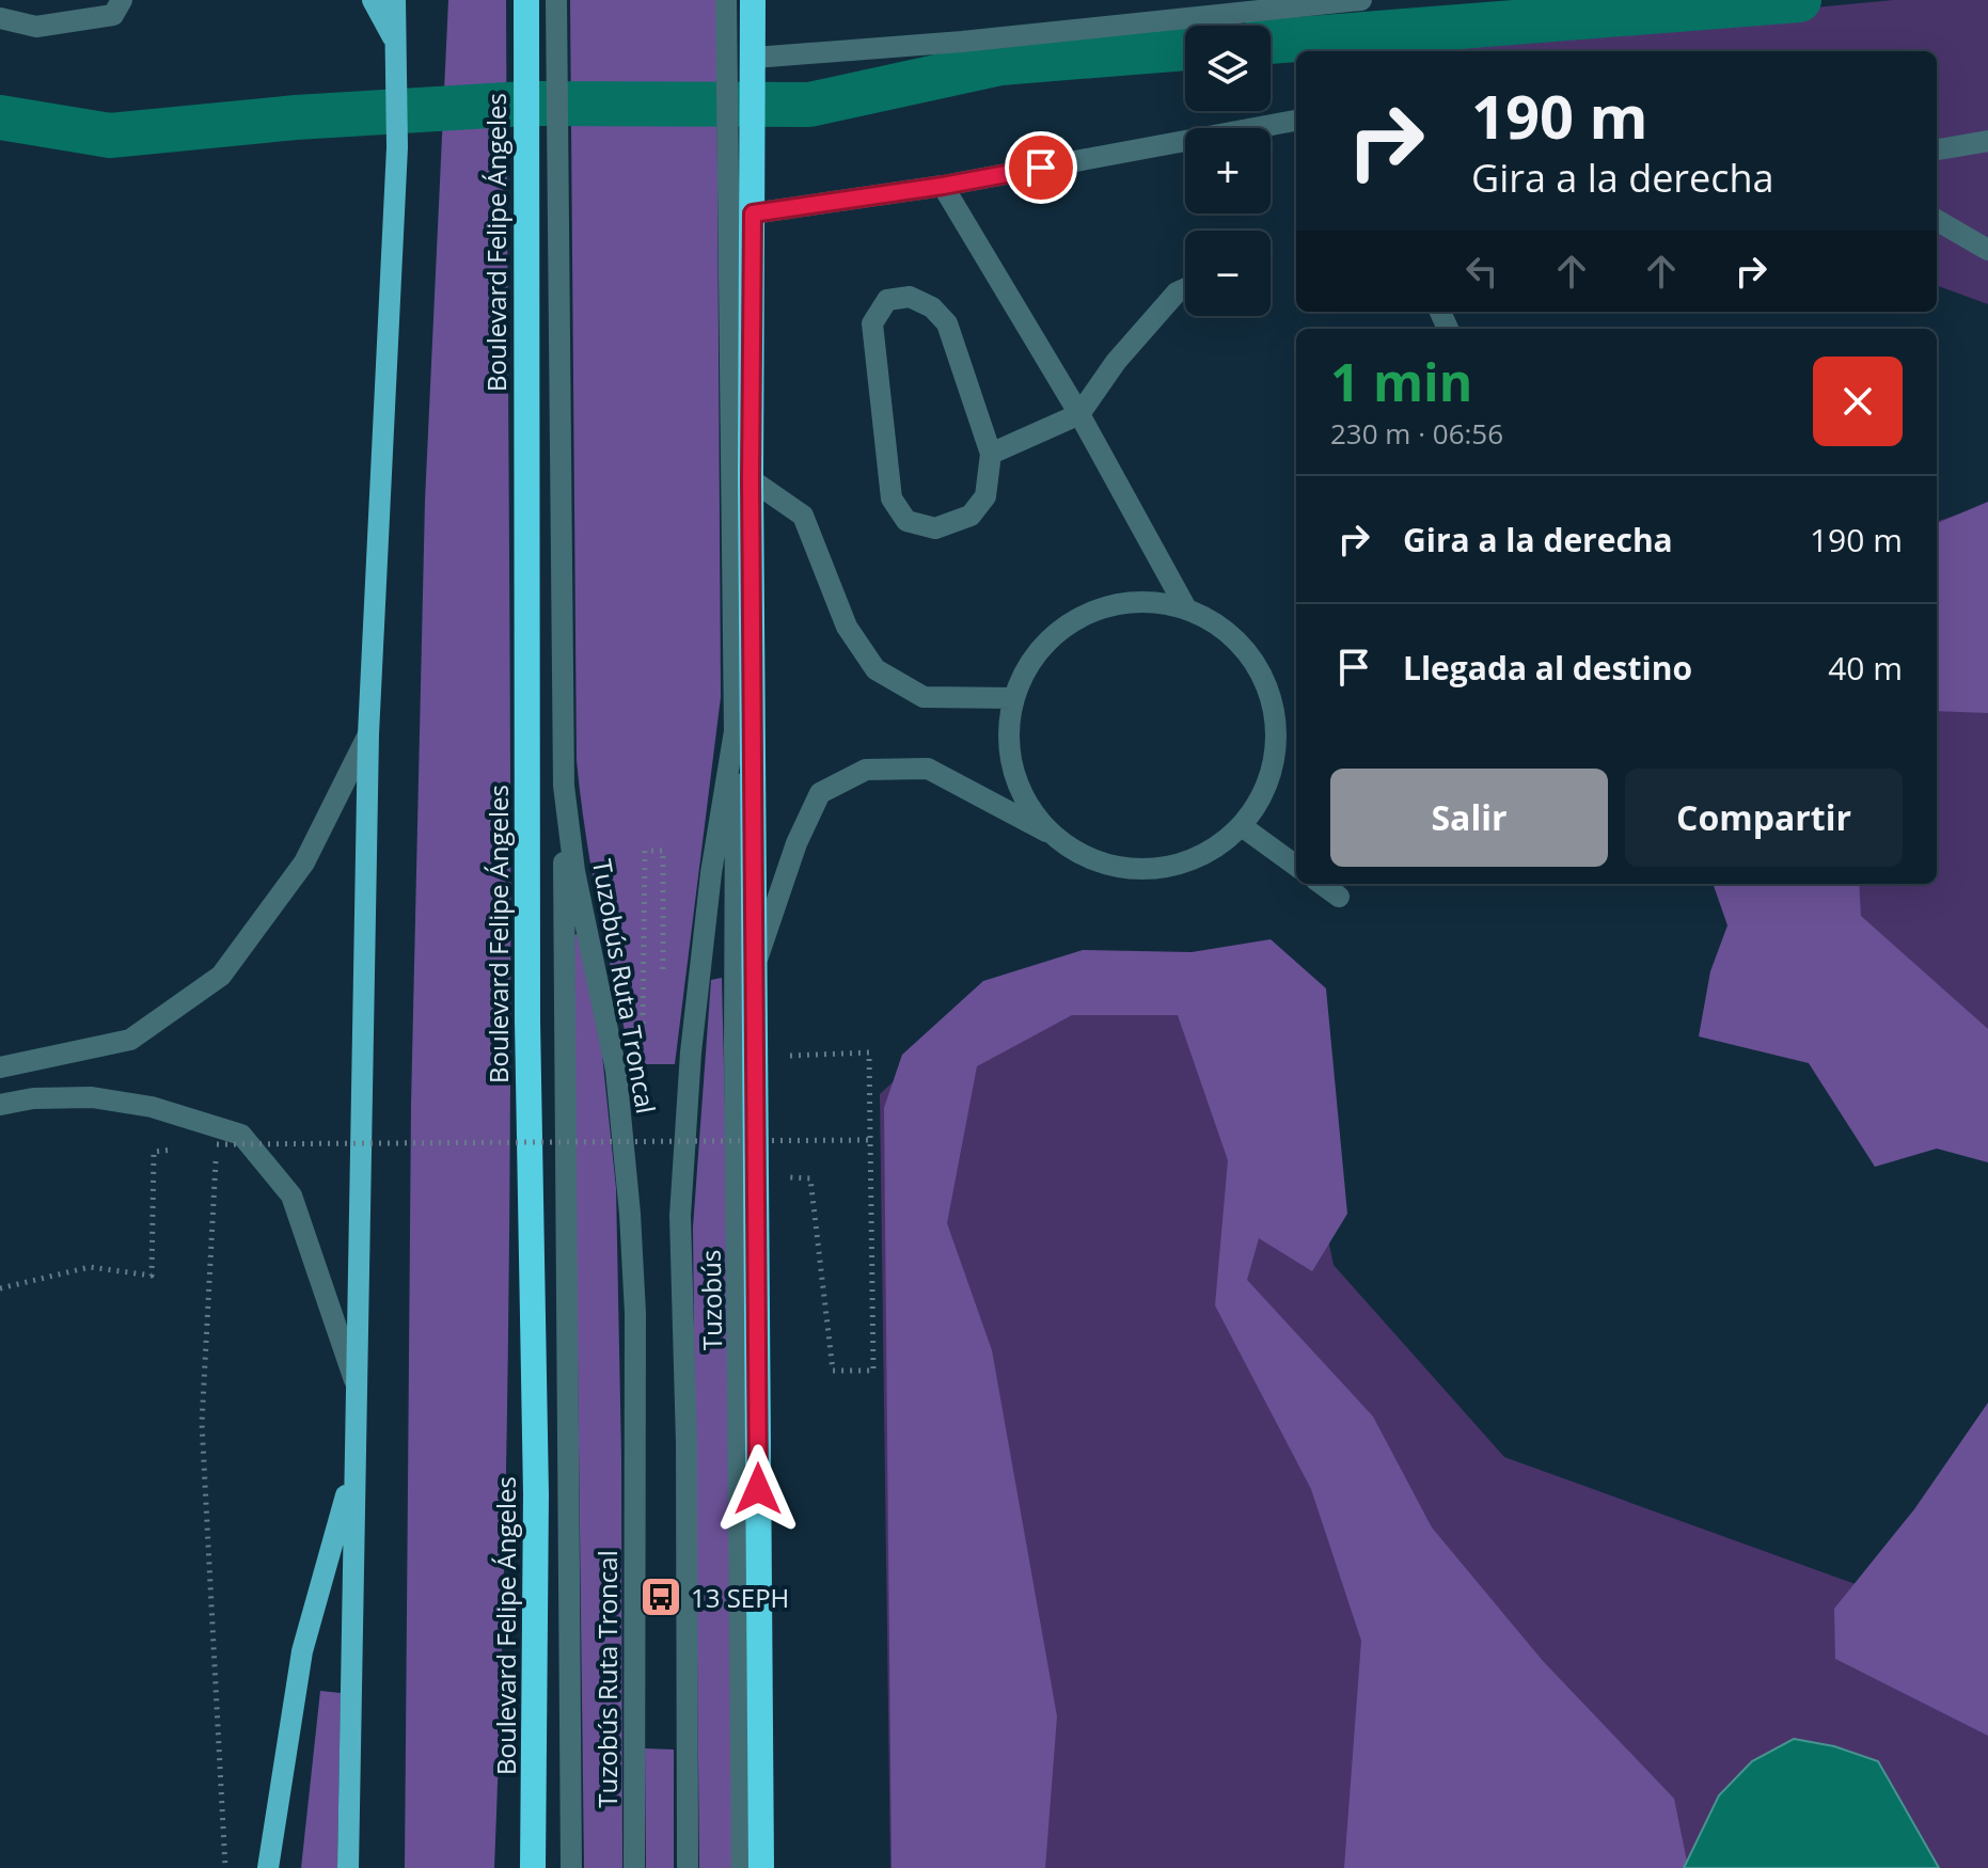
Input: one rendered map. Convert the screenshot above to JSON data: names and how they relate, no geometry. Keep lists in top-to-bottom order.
{
  "streets": {
    "highway": ["Boulevard Felipe Ángeles"],
    "street": ["Tuzobús Ruta Troncal", "Tuzobús"]
  },
  "crossings": [
    ["Tuzobús Ruta Troncal", "Tuzobús"]
  ],
  "places": {
    "bus stop": ["13 SEPH"]
  },
  "page": {
    "map_buttons": ["+", "−"],
    "turn": ["190 m", "Gira a la derecha"],
    "heading": ["1 min", "230 m · 06:56"],
    "list": [
      {
        "name": "Gira a la derecha",
        "value": "190 m"
      },
      {
        "name": "Llegada al destino",
        "value": "40 m"
      }
    ],
    "buttons": ["Salir", "Compartir"]
  }
}
